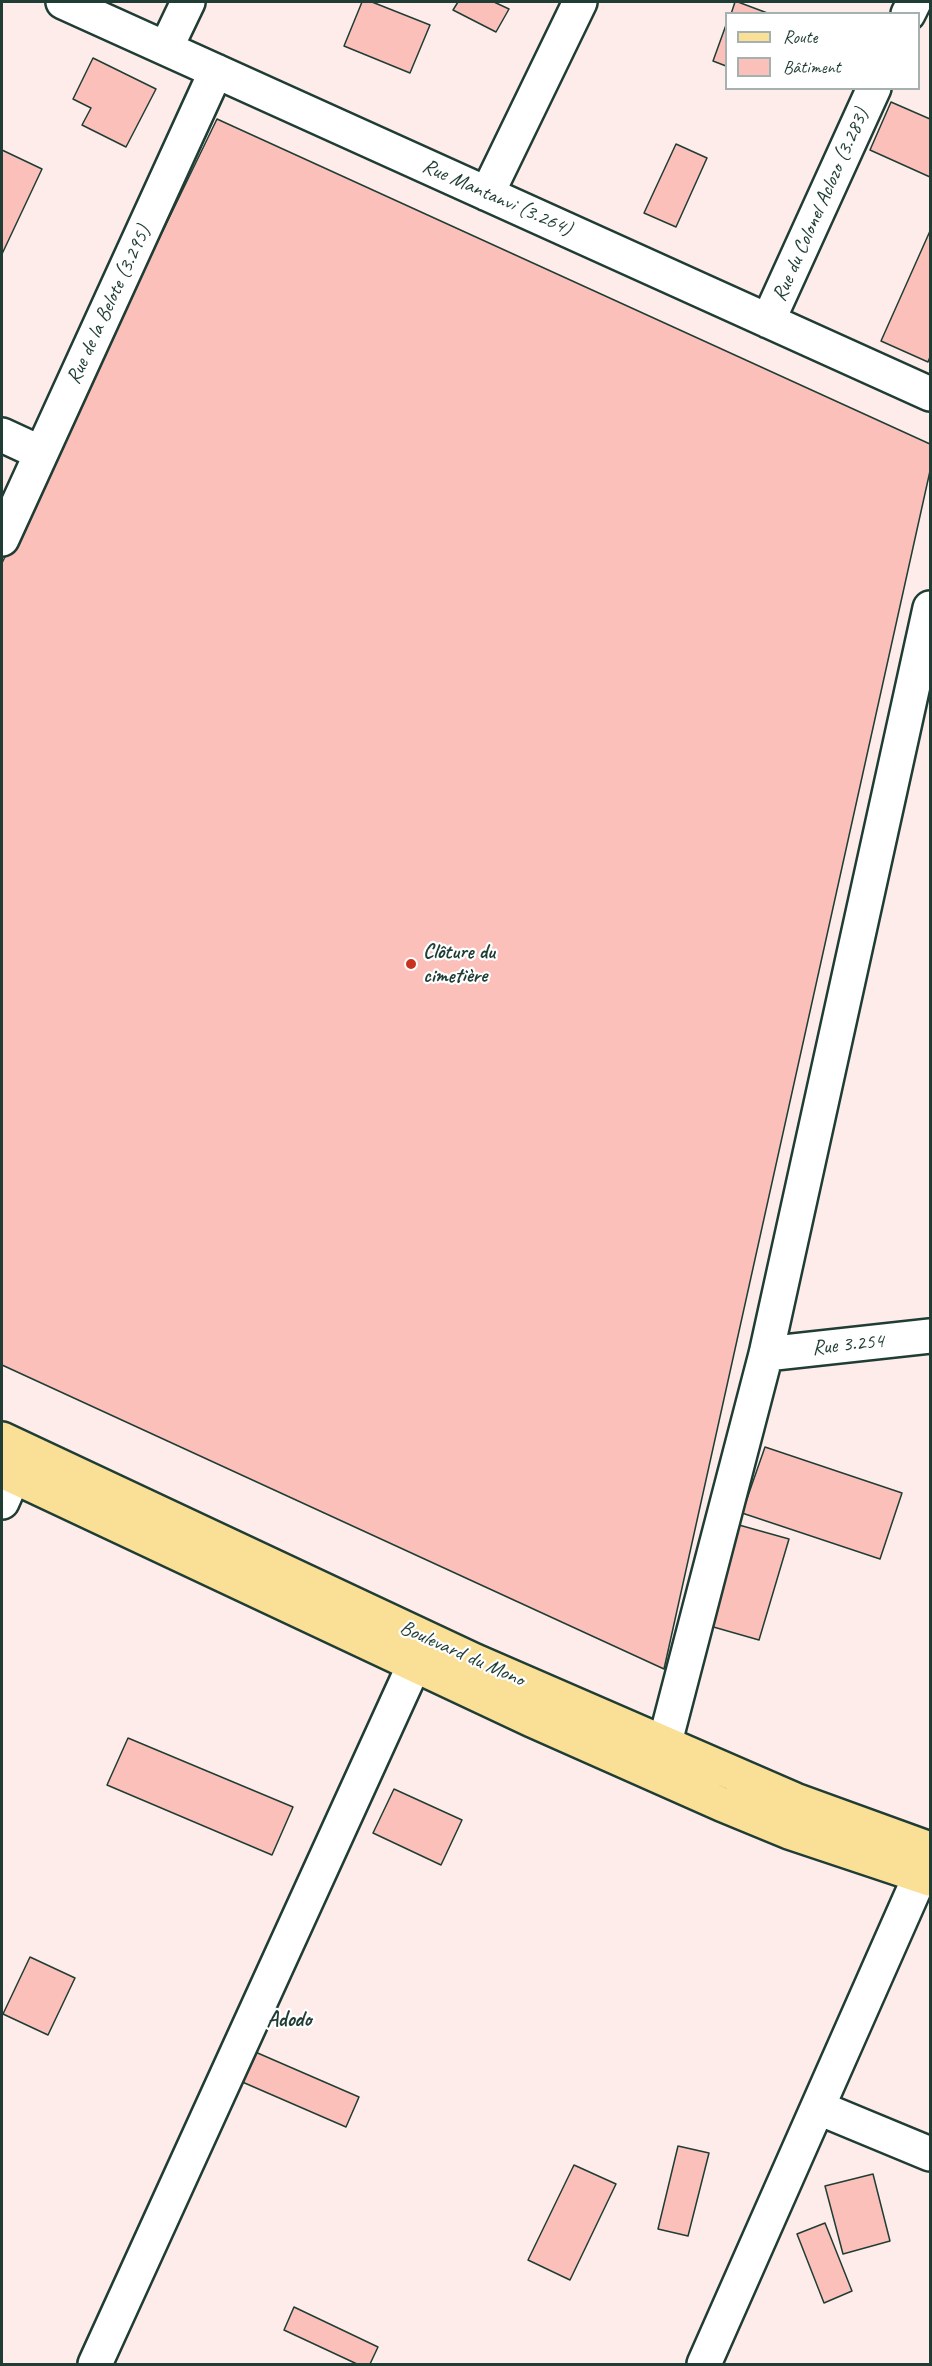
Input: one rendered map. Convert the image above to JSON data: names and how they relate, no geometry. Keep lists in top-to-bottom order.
{
  "streets": {
    "main road": ["Boulevard du Mono"],
    "street": [
      "Rue Mantanvi (3.264)",
      "Rue du Colonel Aclozo (3.283)",
      "Rue de la Belote (3.295)",
      "Rue 3.254"
    ]
  },
  "crossings": [
    ["Rue Mantanvi (3.264)", "Rue du Colonel Aclozo (3.283)"],
    ["Rue Mantanvi (3.264)", "Rue de la Belote (3.295)"]
  ],
  "districts": ["Adodo"],
  "places": ["Clôture du cimetière"],
  "legend": ["Route", "Bâtiment"]
}
